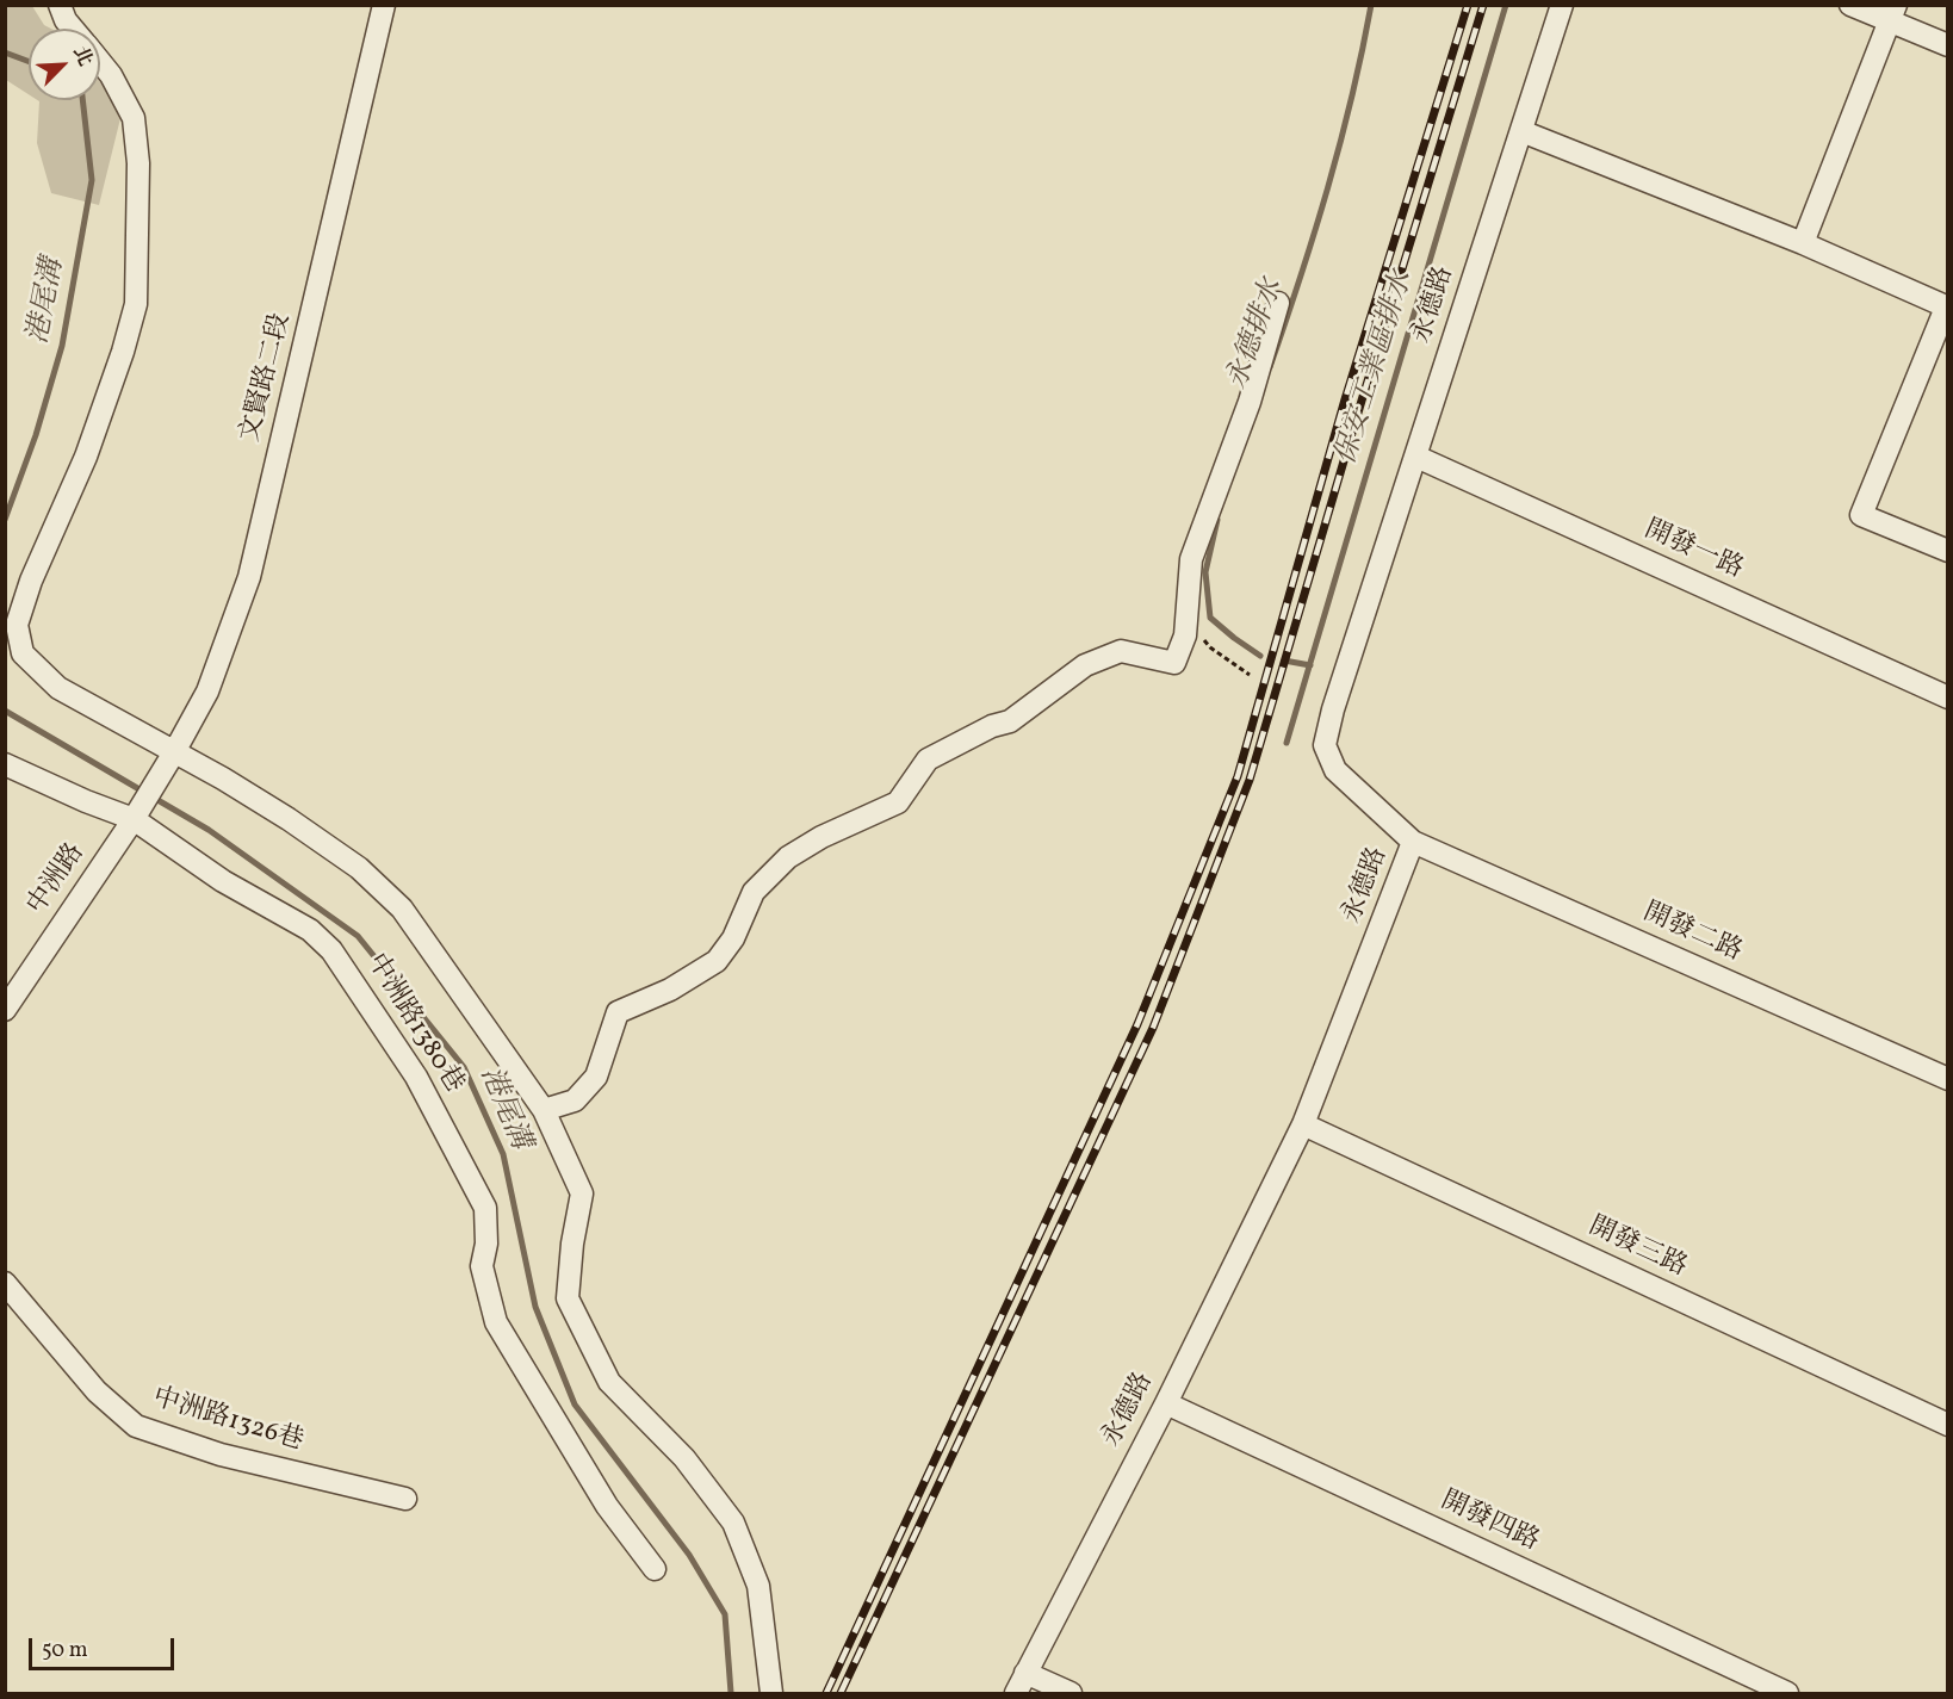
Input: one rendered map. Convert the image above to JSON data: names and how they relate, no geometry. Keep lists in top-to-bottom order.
{
  "streets": {
    "street": [
      "永德路",
      "文賢路二段",
      "開發一路",
      "中洲路",
      "開發二路",
      "中洲路1380巷",
      "開發三路",
      "中洲路1326巷",
      "開發四路"
    ]
  },
  "crossings": [
    ["永德路", "開發一路"],
    ["永德路", "開發二路"],
    ["永德路", "開發三路"],
    ["永德路", "開發四路"],
    ["文賢路二段", "中洲路"],
    ["文賢路二段", "中洲路1380巷"],
    ["中洲路", "中洲路1380巷"]
  ],
  "water": ["港尾溝", "永德排水", "保安工業區排水"],
  "scale_bar": "50 m",
  "north": "top right"
}
